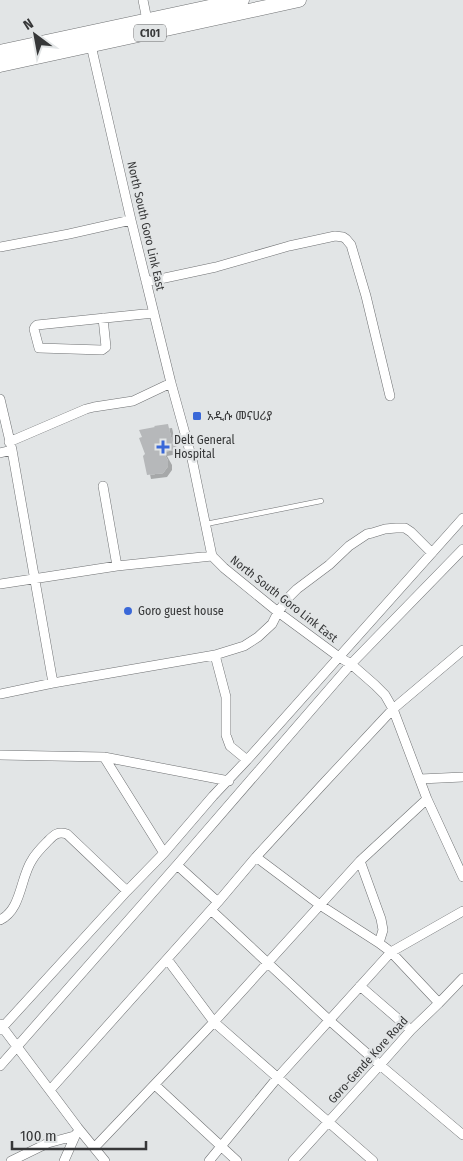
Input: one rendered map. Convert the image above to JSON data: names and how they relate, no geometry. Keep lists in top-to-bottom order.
{
  "streets": {
    "main road": ["C101"],
    "street": ["North South Goro Link East", "Goro-Gende Kore Road"]
  },
  "crossings": [
    ["C101", "North South Goro Link East"]
  ],
  "places": {
    "transit": ["አዲሱ መናሀሪያ"],
    "health": ["Delt General Hospital"],
    "other": ["Goro guest house"]
  },
  "scale_bar": "100 m",
  "north": "top left"
}
